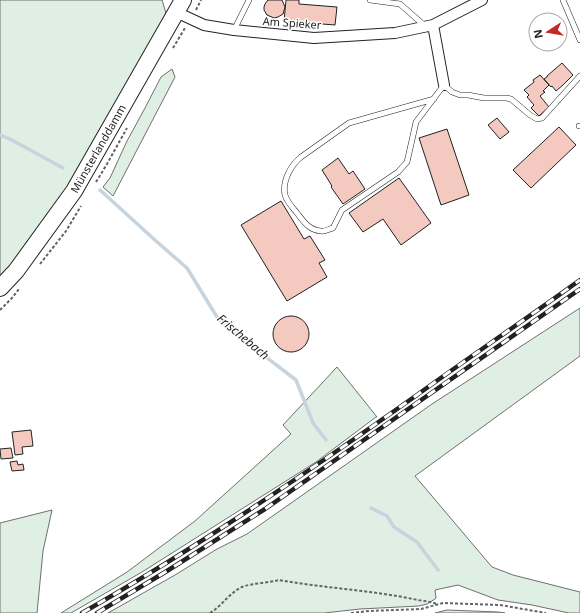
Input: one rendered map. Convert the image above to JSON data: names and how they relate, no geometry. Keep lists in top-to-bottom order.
{
  "streets": {
    "main road": ["Münsterlanddamm"],
    "street": ["Am Spieker"]
  },
  "crossings": [
    ["Am Spieker", "Münsterlanddamm"]
  ],
  "water": ["Frischebach"],
  "north": "left"
}
